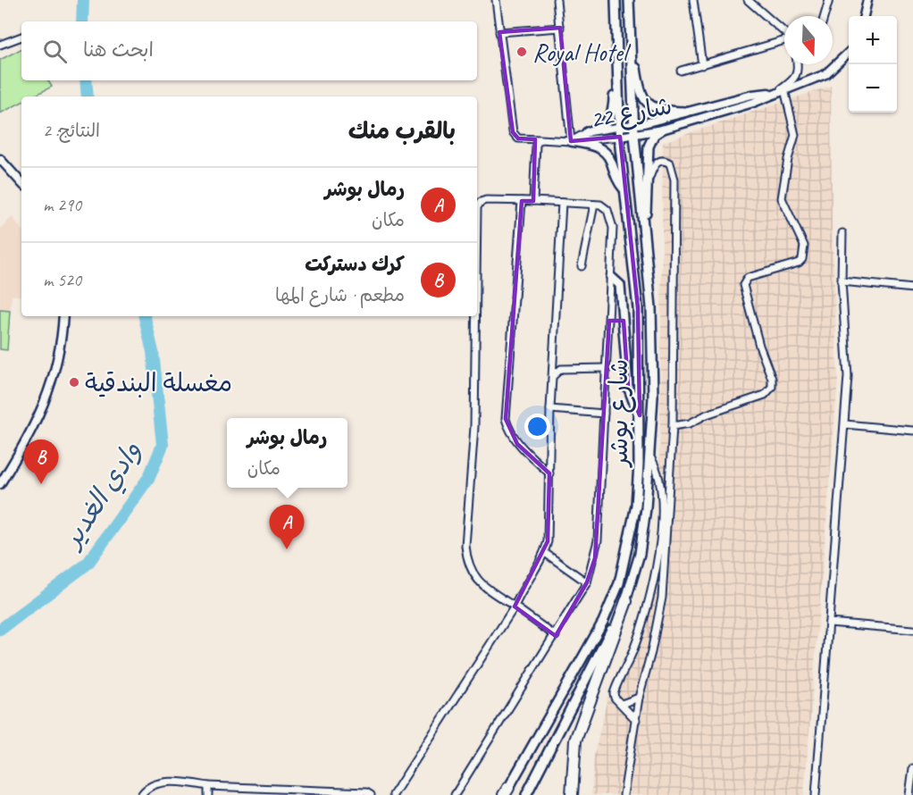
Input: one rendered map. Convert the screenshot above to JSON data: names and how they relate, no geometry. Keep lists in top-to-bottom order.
{
  "streets": {
    "main road": ["شارع بوشر"],
    "street": ["شارع 22"]
  },
  "crossings": [
    ["شارع 22", "شارع بوشر"]
  ],
  "water": ["وادي الغدير"],
  "places": ["Royal Hotel", "مغسلة البندقية"],
  "north": "bottom",
  "page": {
    "map_buttons": ["+", "−"],
    "search": "ابحث هنا",
    "heading": ["بالقرب منك", "النتائج: 2"],
    "list": [
      {
        "mark": "A",
        "name": "رمال بوشر",
        "note": "مكان",
        "value": "290 m"
      },
      {
        "mark": "B",
        "name": "كرك دستركت",
        "note": "مطعم · شارع المها",
        "value": "520 m"
      }
    ],
    "popup": ["رمال بوشر", "مكان"],
    "pins": ["B", "A"]
  }
}
